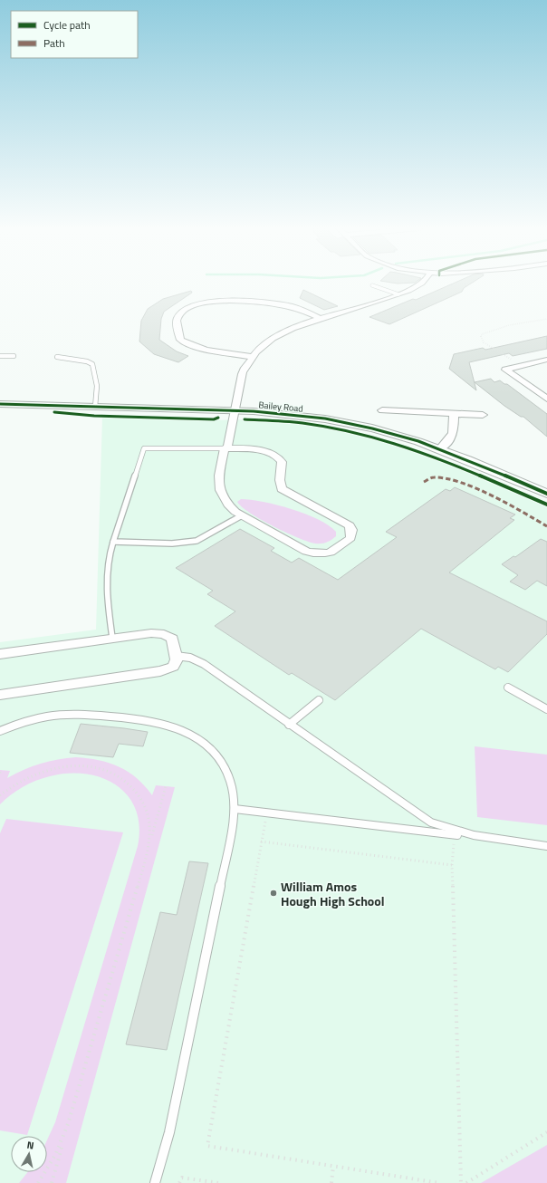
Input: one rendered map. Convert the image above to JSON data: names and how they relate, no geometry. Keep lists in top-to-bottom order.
{
  "streets": {
    "street": ["Bailey Road"]
  },
  "places": ["William Amos Hough High School"],
  "legend": ["Cycle path", "Path"],
  "north": "top"
}
